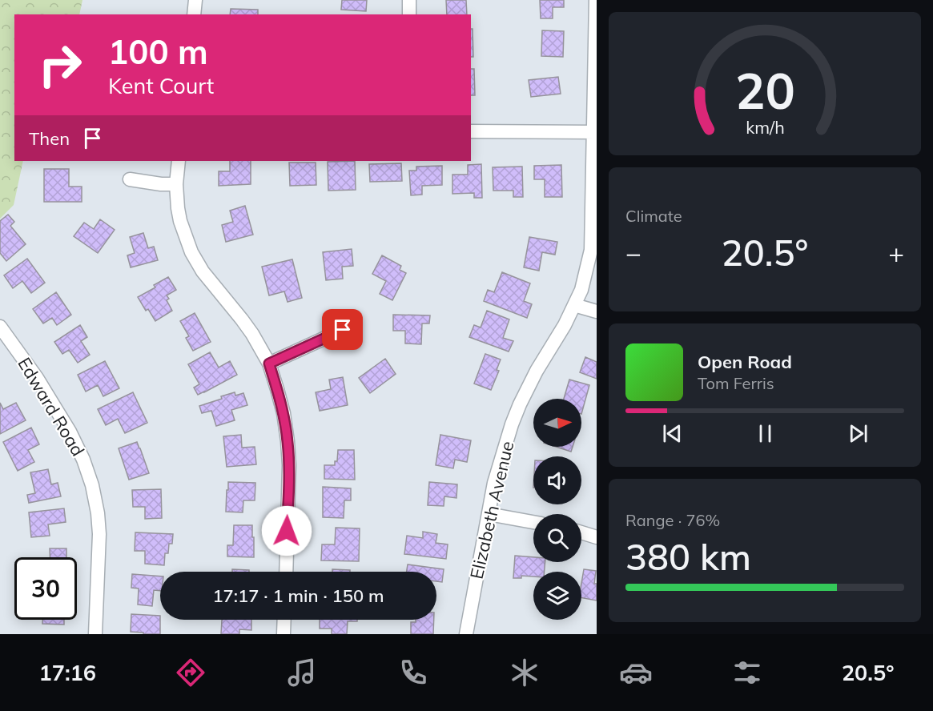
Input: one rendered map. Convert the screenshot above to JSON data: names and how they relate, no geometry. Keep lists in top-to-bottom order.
{
  "streets": {
    "street": ["Edward Road", "Elizabeth Avenue"]
  },
  "north": "right",
  "page": {
    "turn": ["100 m", "Kent Court"],
    "then": "Then",
    "tile": [
      "Climate",
      ["Range · 76%", "380 km"]
    ],
    "heat": ["−", "20.5°", "+"],
    "song": ["Open Road", "Tom Ferris"],
    "limit": "30",
    "trip": "17:17 · 1 min · 150 m",
    "tabs": ["17:16", "20.5°"],
    "gauge": ["20", "km/h"]
  }
}
